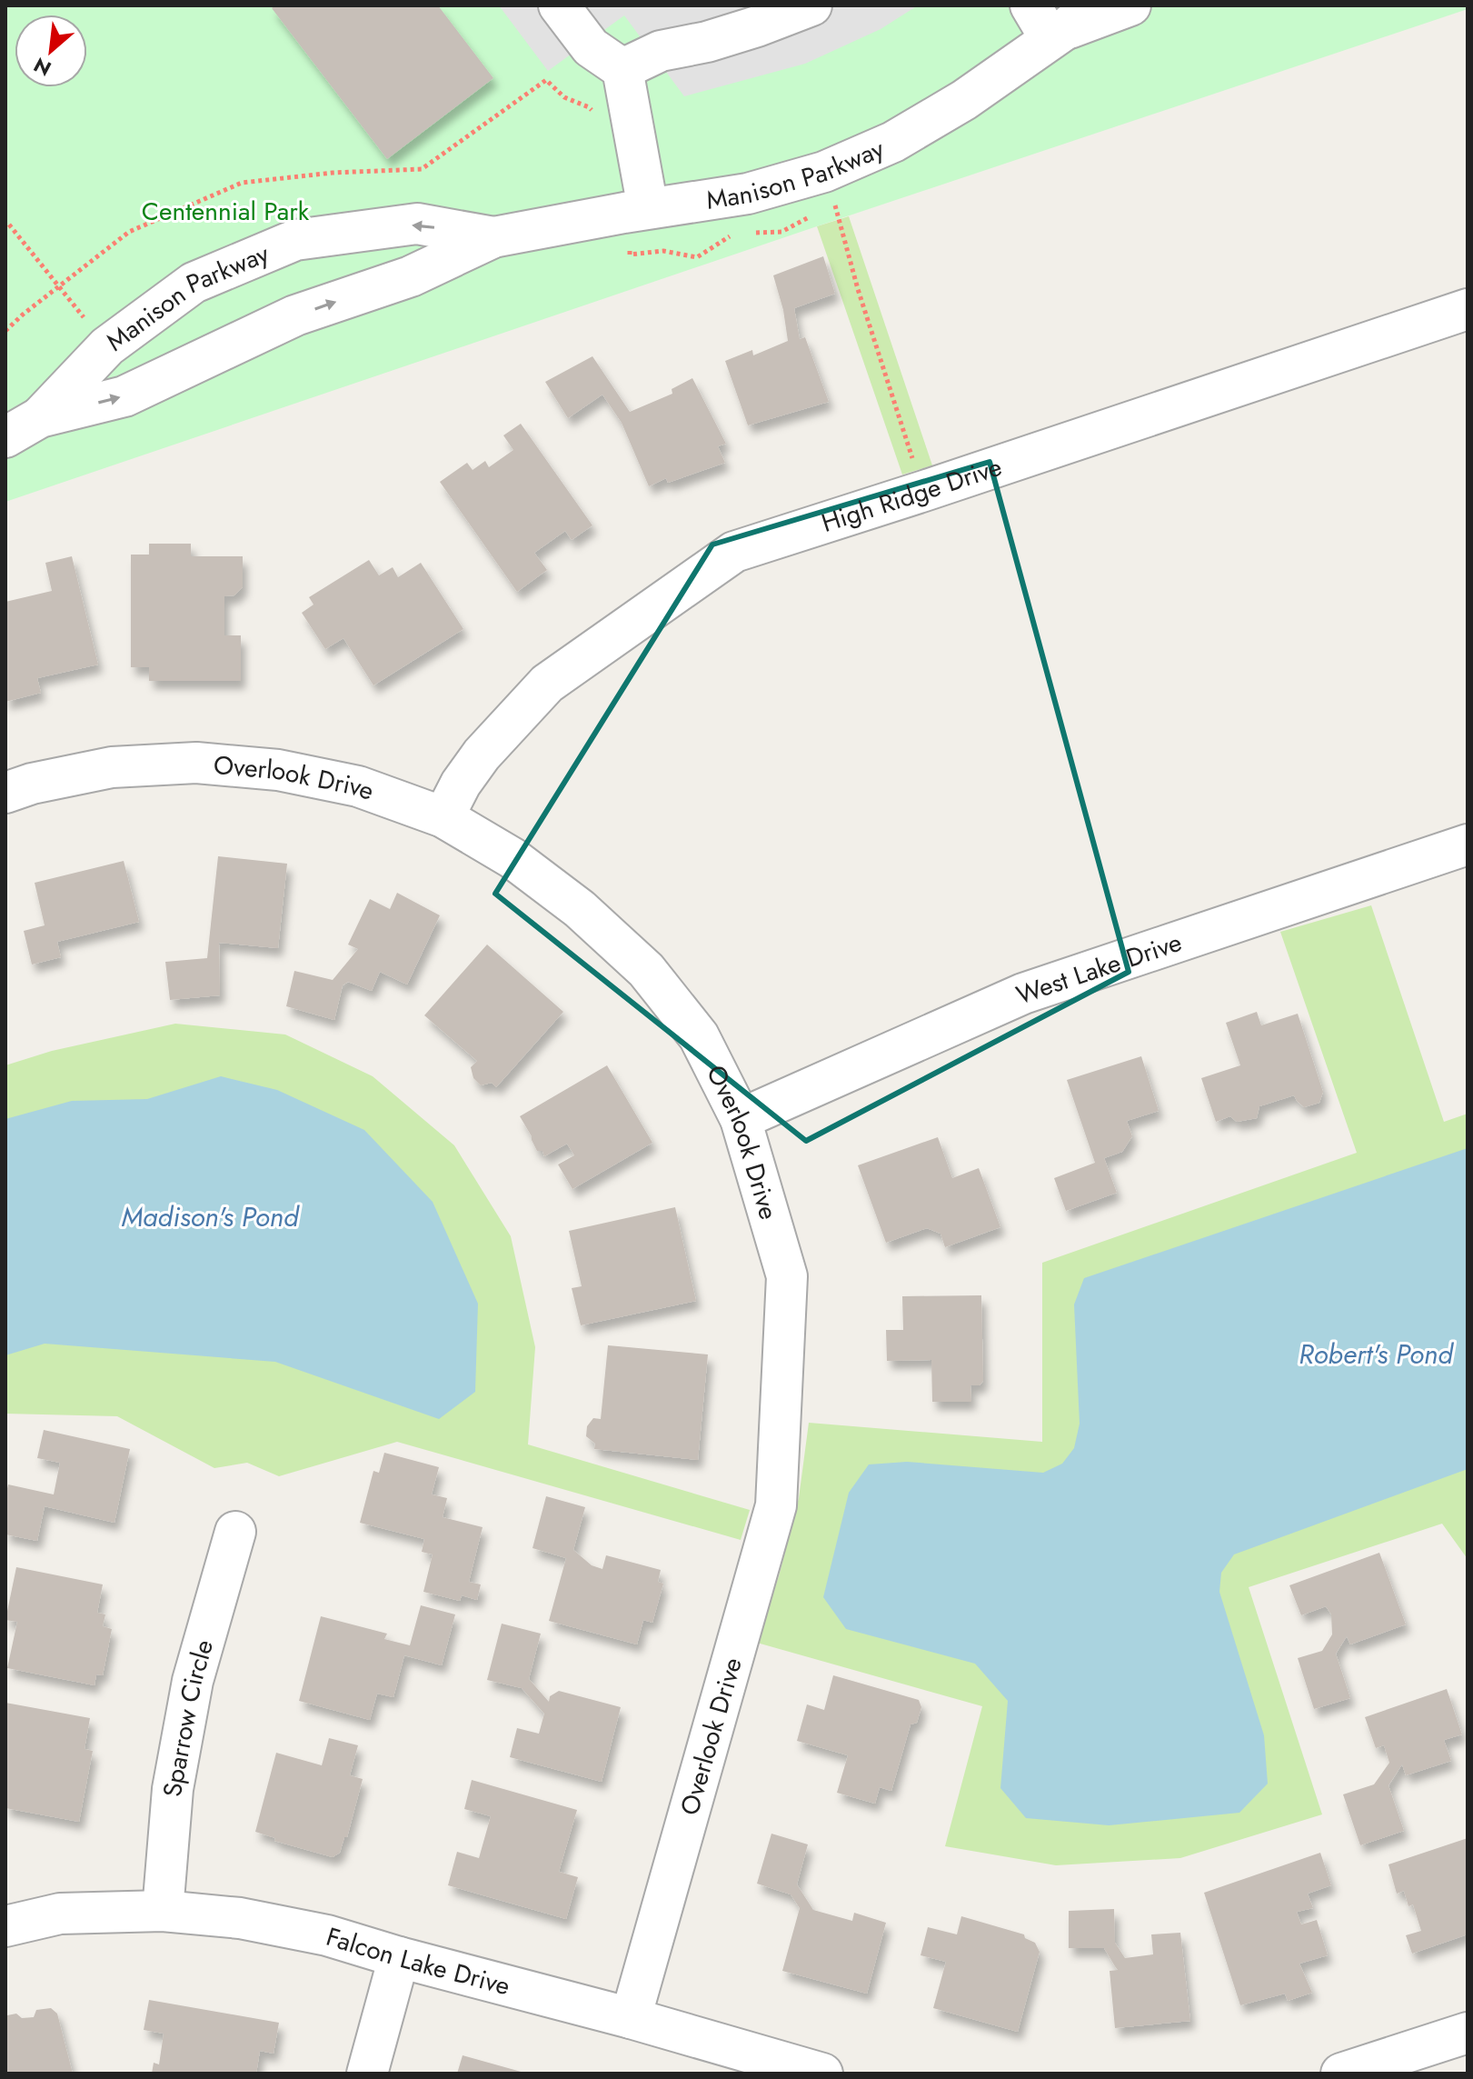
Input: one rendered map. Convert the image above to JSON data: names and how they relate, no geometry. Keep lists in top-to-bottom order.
{
  "streets": {
    "street": [
      "Manison Parkway",
      "High Ridge Drive",
      "Overlook Drive",
      "West Lake Drive",
      "Sparrow Circle",
      "Falcon Lake Drive"
    ]
  },
  "crossings": [
    ["High Ridge Drive", "Overlook Drive"],
    ["Overlook Drive", "West Lake Drive"],
    ["Overlook Drive", "Falcon Lake Drive"],
    ["Sparrow Circle", "Falcon Lake Drive"]
  ],
  "water": ["Madison's Pond", "Robert's Pond"],
  "parks": ["Centennial Park"],
  "north": "bottom left"
}
